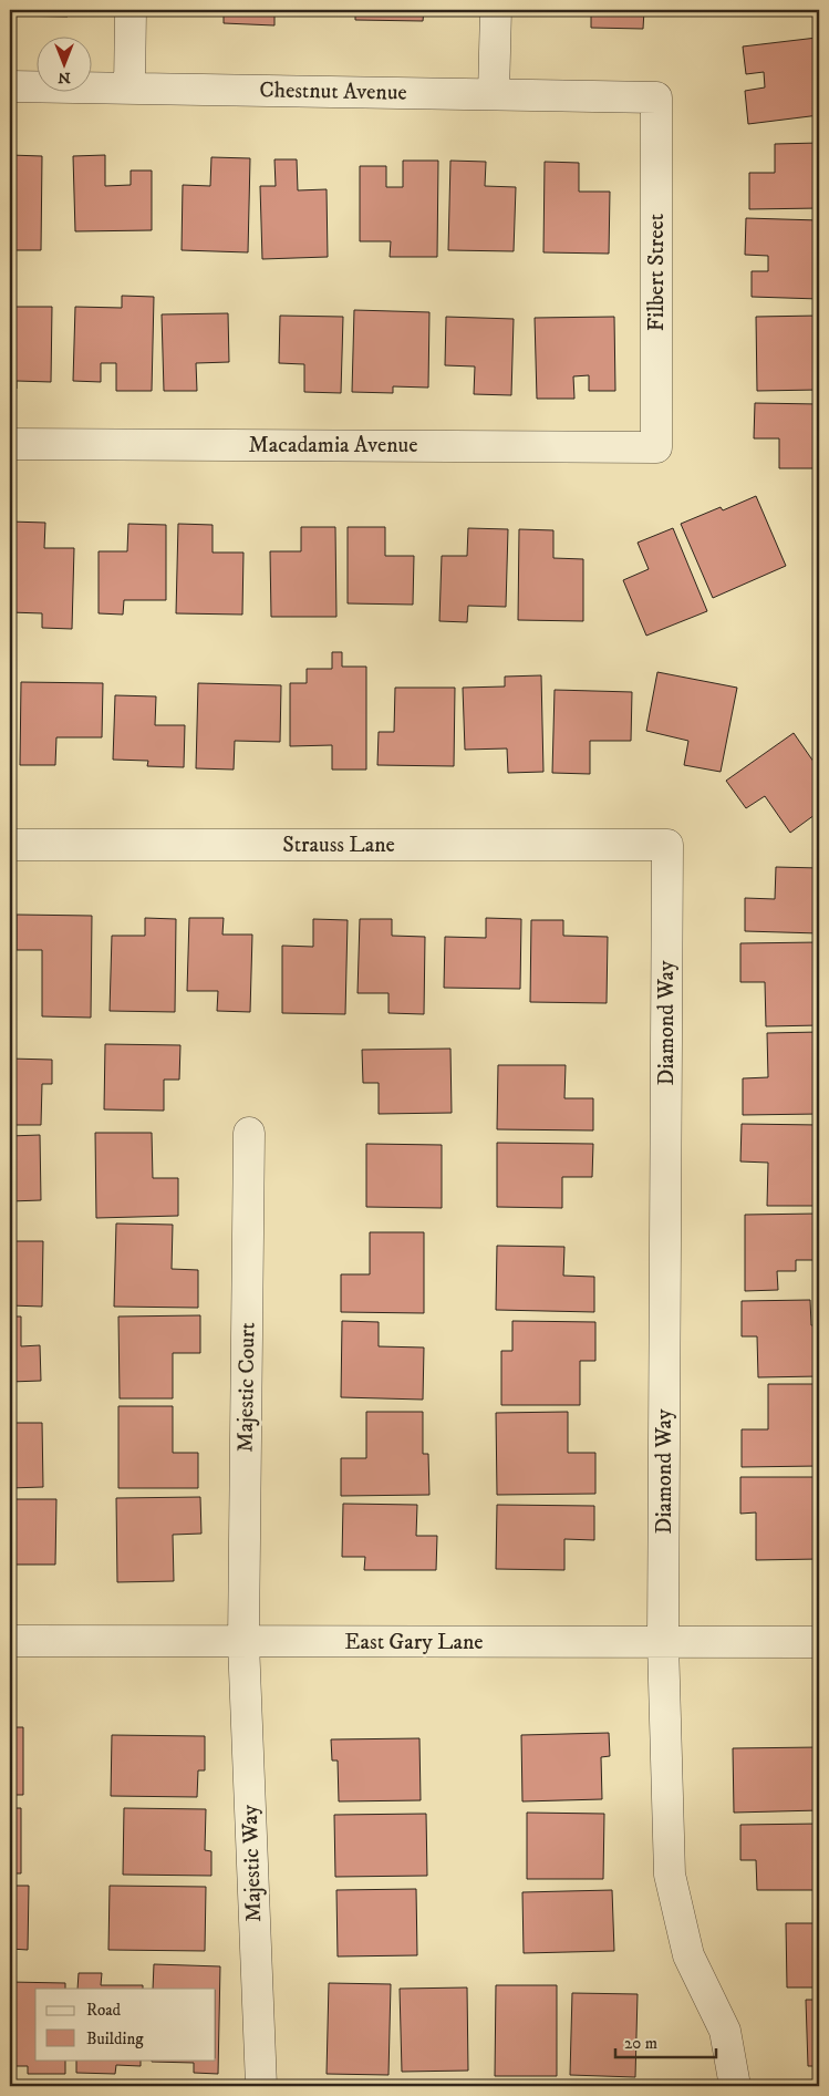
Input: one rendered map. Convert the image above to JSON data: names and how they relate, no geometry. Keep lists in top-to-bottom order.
{
  "streets": {
    "street": [
      "Chestnut Avenue",
      "Filbert Street",
      "Macadamia Avenue",
      "Strauss Lane",
      "Diamond Way",
      "Majestic Court",
      "East Gary Lane",
      "Majestic Way"
    ]
  },
  "crossings": [
    ["Chestnut Avenue", "Filbert Street"],
    ["Filbert Street", "Macadamia Avenue"],
    ["Strauss Lane", "Diamond Way"],
    ["Diamond Way", "East Gary Lane"],
    ["Majestic Court", "East Gary Lane"],
    ["Majestic Court", "Majestic Way"],
    ["East Gary Lane", "Majestic Way"]
  ],
  "legend": ["Road", "Building"],
  "scale_bar": "20 m",
  "north": "bottom"
}
